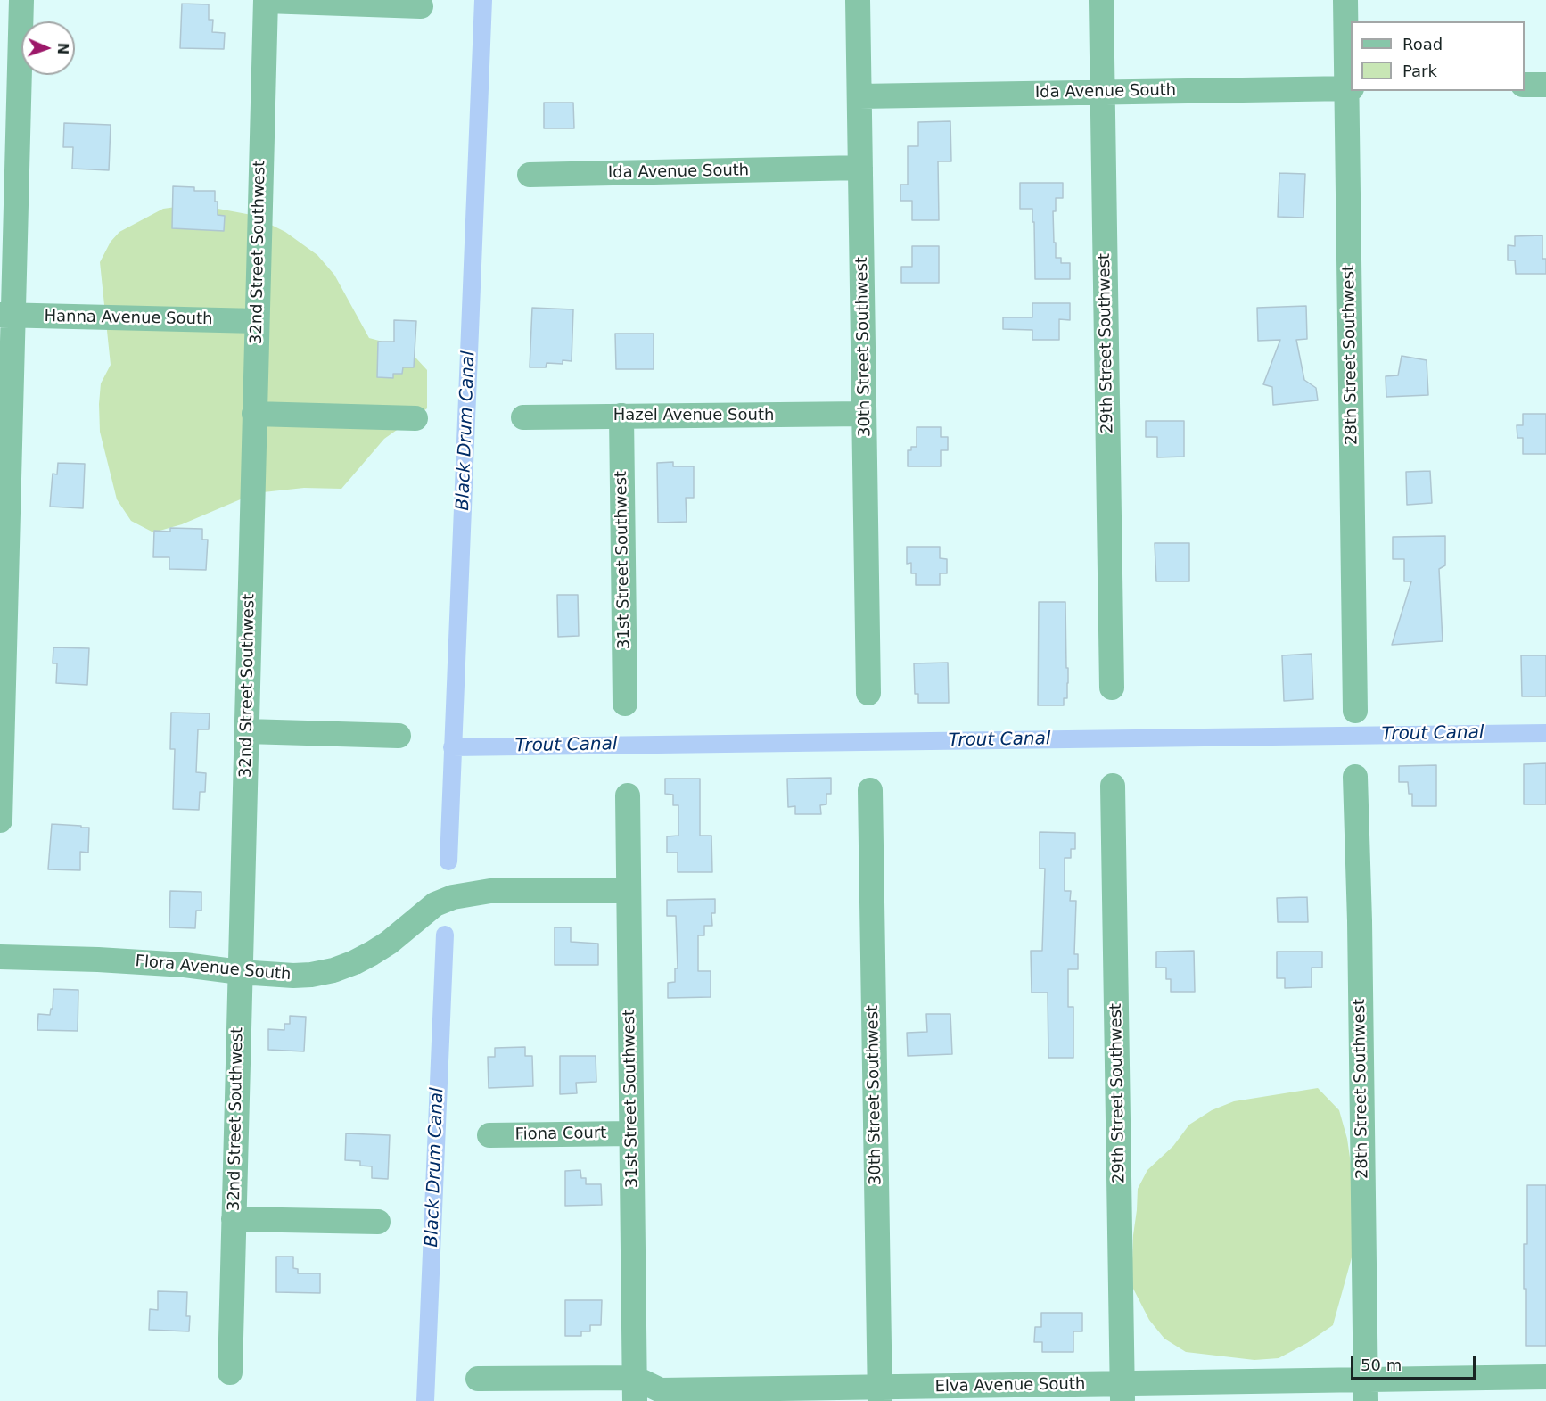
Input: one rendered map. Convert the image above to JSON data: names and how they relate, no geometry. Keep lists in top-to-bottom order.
{
  "streets": {
    "street": [
      "Ida Avenue South",
      "32nd Street Southwest",
      "Hanna Avenue South",
      "29th Street Southwest",
      "30th Street Southwest",
      "28th Street Southwest",
      "Hazel Avenue South",
      "31st Street Southwest",
      "Flora Avenue South",
      "Fiona Court",
      "Elva Avenue South"
    ]
  },
  "crossings": [
    ["Ida Avenue South", "29th Street Southwest"],
    ["Ida Avenue South", "30th Street Southwest"],
    ["Ida Avenue South", "28th Street Southwest"],
    ["32nd Street Southwest", "Hanna Avenue South"],
    ["32nd Street Southwest", "Flora Avenue South"],
    ["29th Street Southwest", "Elva Avenue South"],
    ["30th Street Southwest", "Hazel Avenue South"],
    ["30th Street Southwest", "Elva Avenue South"],
    ["28th Street Southwest", "Elva Avenue South"],
    ["Hazel Avenue South", "31st Street Southwest"],
    ["31st Street Southwest", "Flora Avenue South"],
    ["31st Street Southwest", "Fiona Court"],
    ["31st Street Southwest", "Elva Avenue South"]
  ],
  "water": ["Black Drum Canal", "Trout Canal"],
  "legend": ["Road", "Park"],
  "scale_bar": "50 m",
  "north": "right"
}
